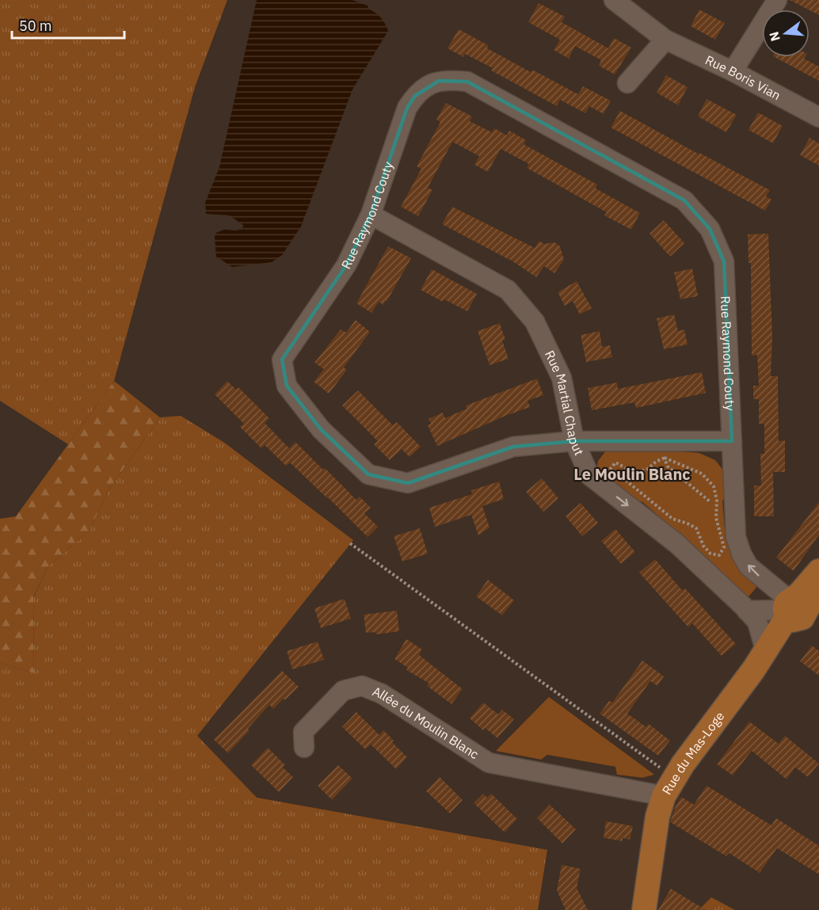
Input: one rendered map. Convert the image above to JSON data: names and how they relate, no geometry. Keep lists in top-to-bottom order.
{
  "streets": {
    "main road": ["Rue du Mas-Loge"],
    "street": [
      "Rue Boris Vian",
      "Rue Raymond Couty",
      "Rue Martial Chaput",
      "Allée du Moulin Blanc"
    ]
  },
  "crossings": [
    ["Rue Raymond Couty", "Rue Martial Chaput"],
    ["Rue Raymond Couty", "Rue du Mas-Loge"],
    ["Rue Martial Chaput", "Rue du Mas-Loge"],
    ["Allée du Moulin Blanc", "Rue du Mas-Loge"]
  ],
  "one_way": ["Rue Martial Chaput"],
  "districts": ["Le Moulin Blanc"],
  "scale_bar": "50 m",
  "north": "left"
}
